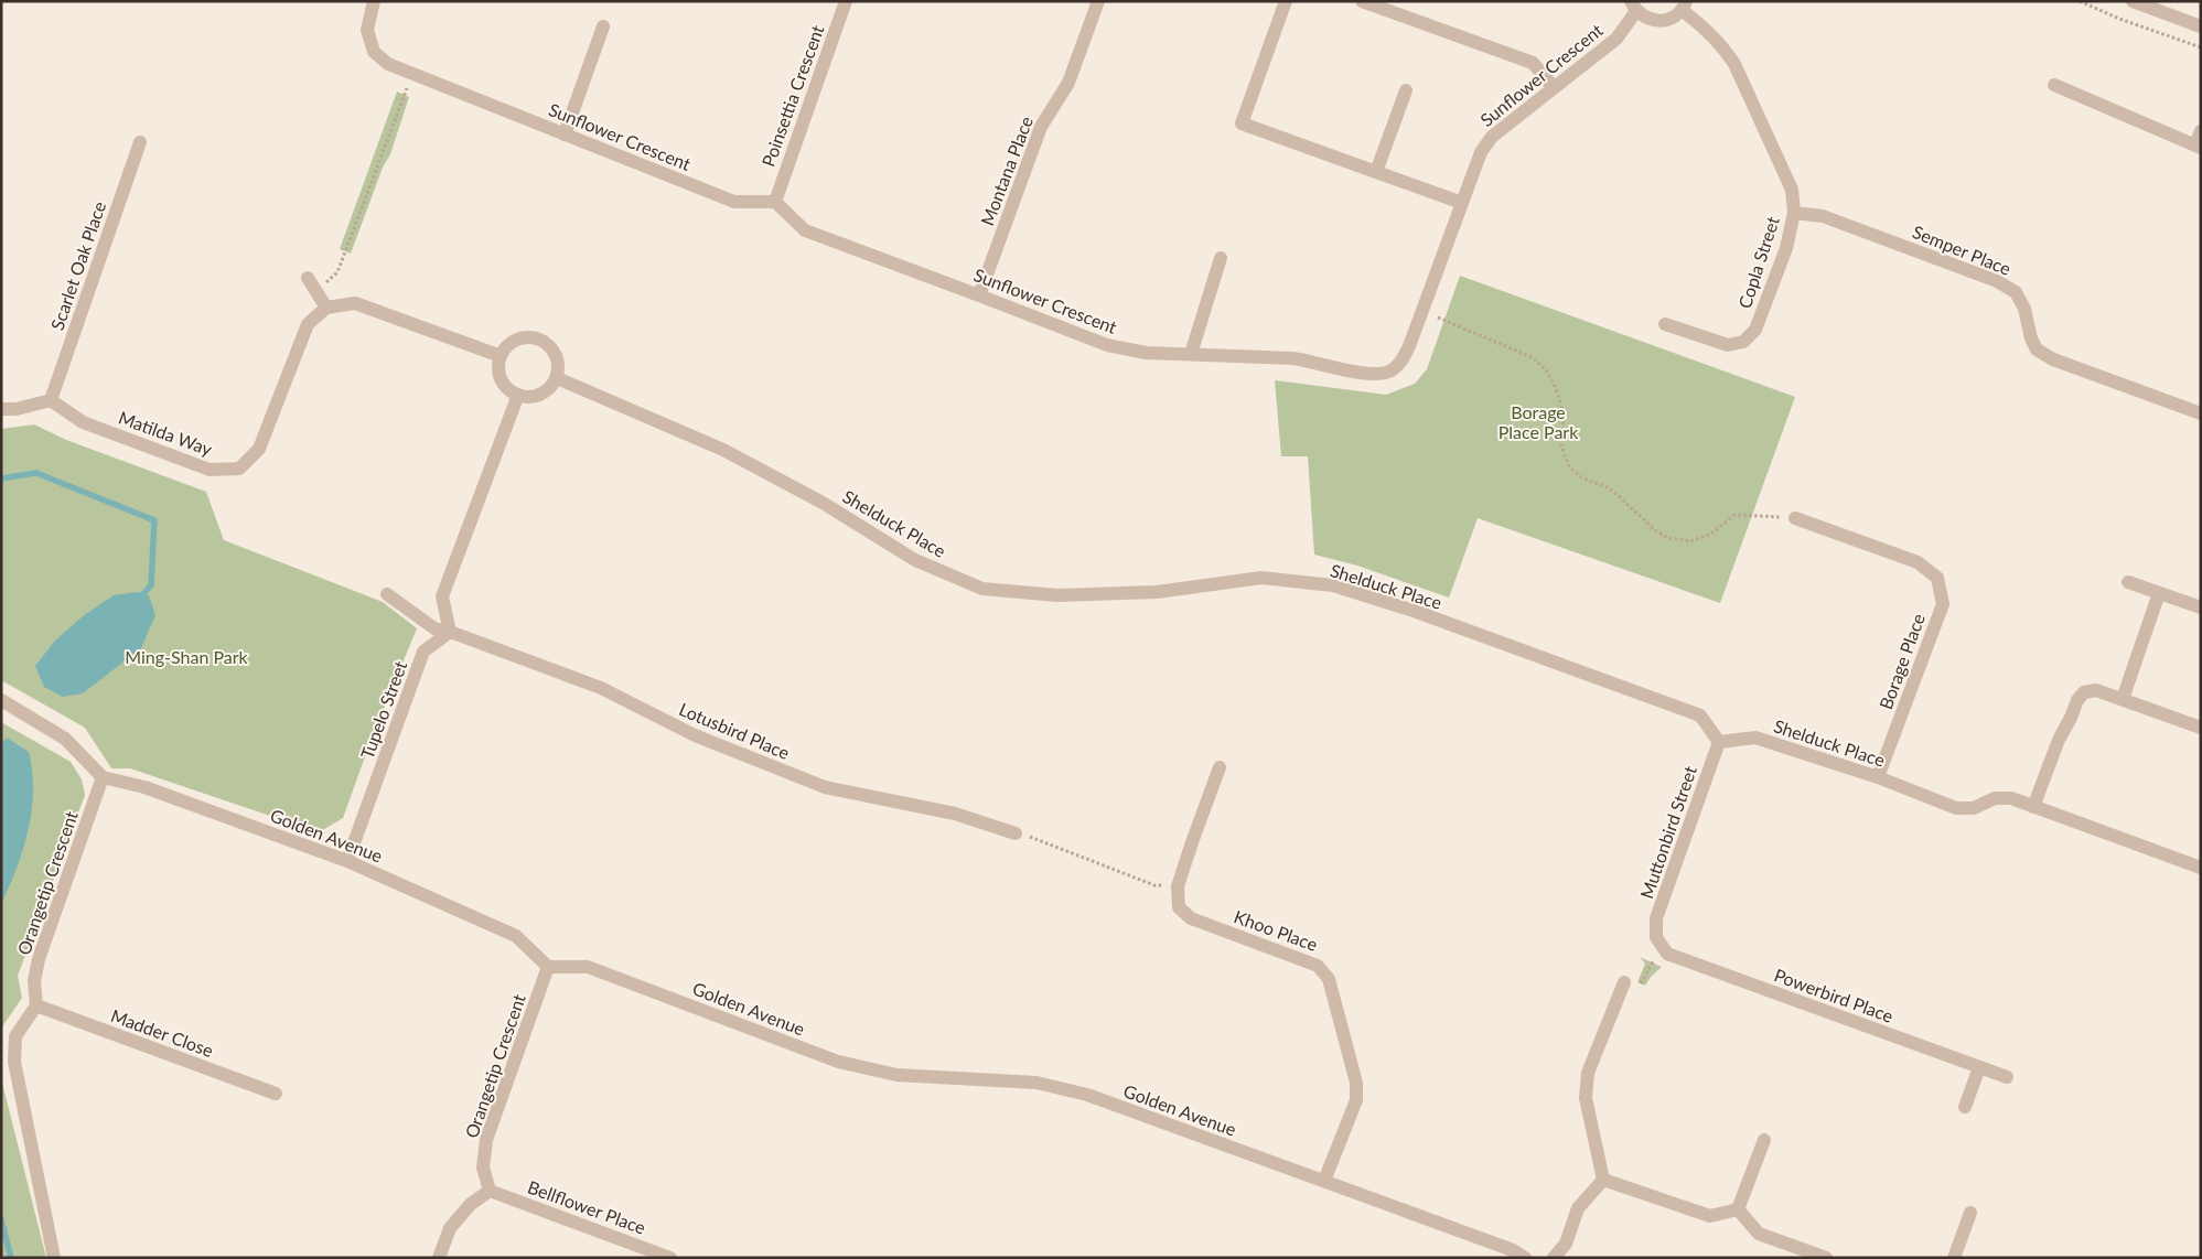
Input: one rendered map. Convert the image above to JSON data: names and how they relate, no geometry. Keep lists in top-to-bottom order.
{
  "streets": {
    "street": [
      "Sunflower Crescent",
      "Poinsettia Crescent",
      "Montana Place",
      "Semper Place",
      "Copla Street",
      "Scarlet Oak Place",
      "Matilda Way",
      "Shelduck Place",
      "Borage Place",
      "Tupelo Street",
      "Lotusbird Place",
      "Muttonbird Street",
      "Golden Avenue",
      "Orangetip Crescent",
      "Khoo Place",
      "Powerbird Place",
      "Madder Close",
      "Bellflower Place"
    ]
  },
  "crossings": [
    ["Sunflower Crescent", "Poinsettia Crescent"],
    ["Sunflower Crescent", "Montana Place"],
    ["Semper Place", "Copla Street"],
    ["Scarlet Oak Place", "Matilda Way"],
    ["Shelduck Place", "Borage Place"],
    ["Shelduck Place", "Muttonbird Street"],
    ["Tupelo Street", "Lotusbird Place"],
    ["Tupelo Street", "Golden Avenue"],
    ["Muttonbird Street", "Powerbird Place"],
    ["Golden Avenue", "Orangetip Crescent"],
    ["Golden Avenue", "Khoo Place"],
    ["Orangetip Crescent", "Madder Close"],
    ["Orangetip Crescent", "Bellflower Place"]
  ],
  "parks": ["Borage Place Park", "Ming-Shan Park"]
}
